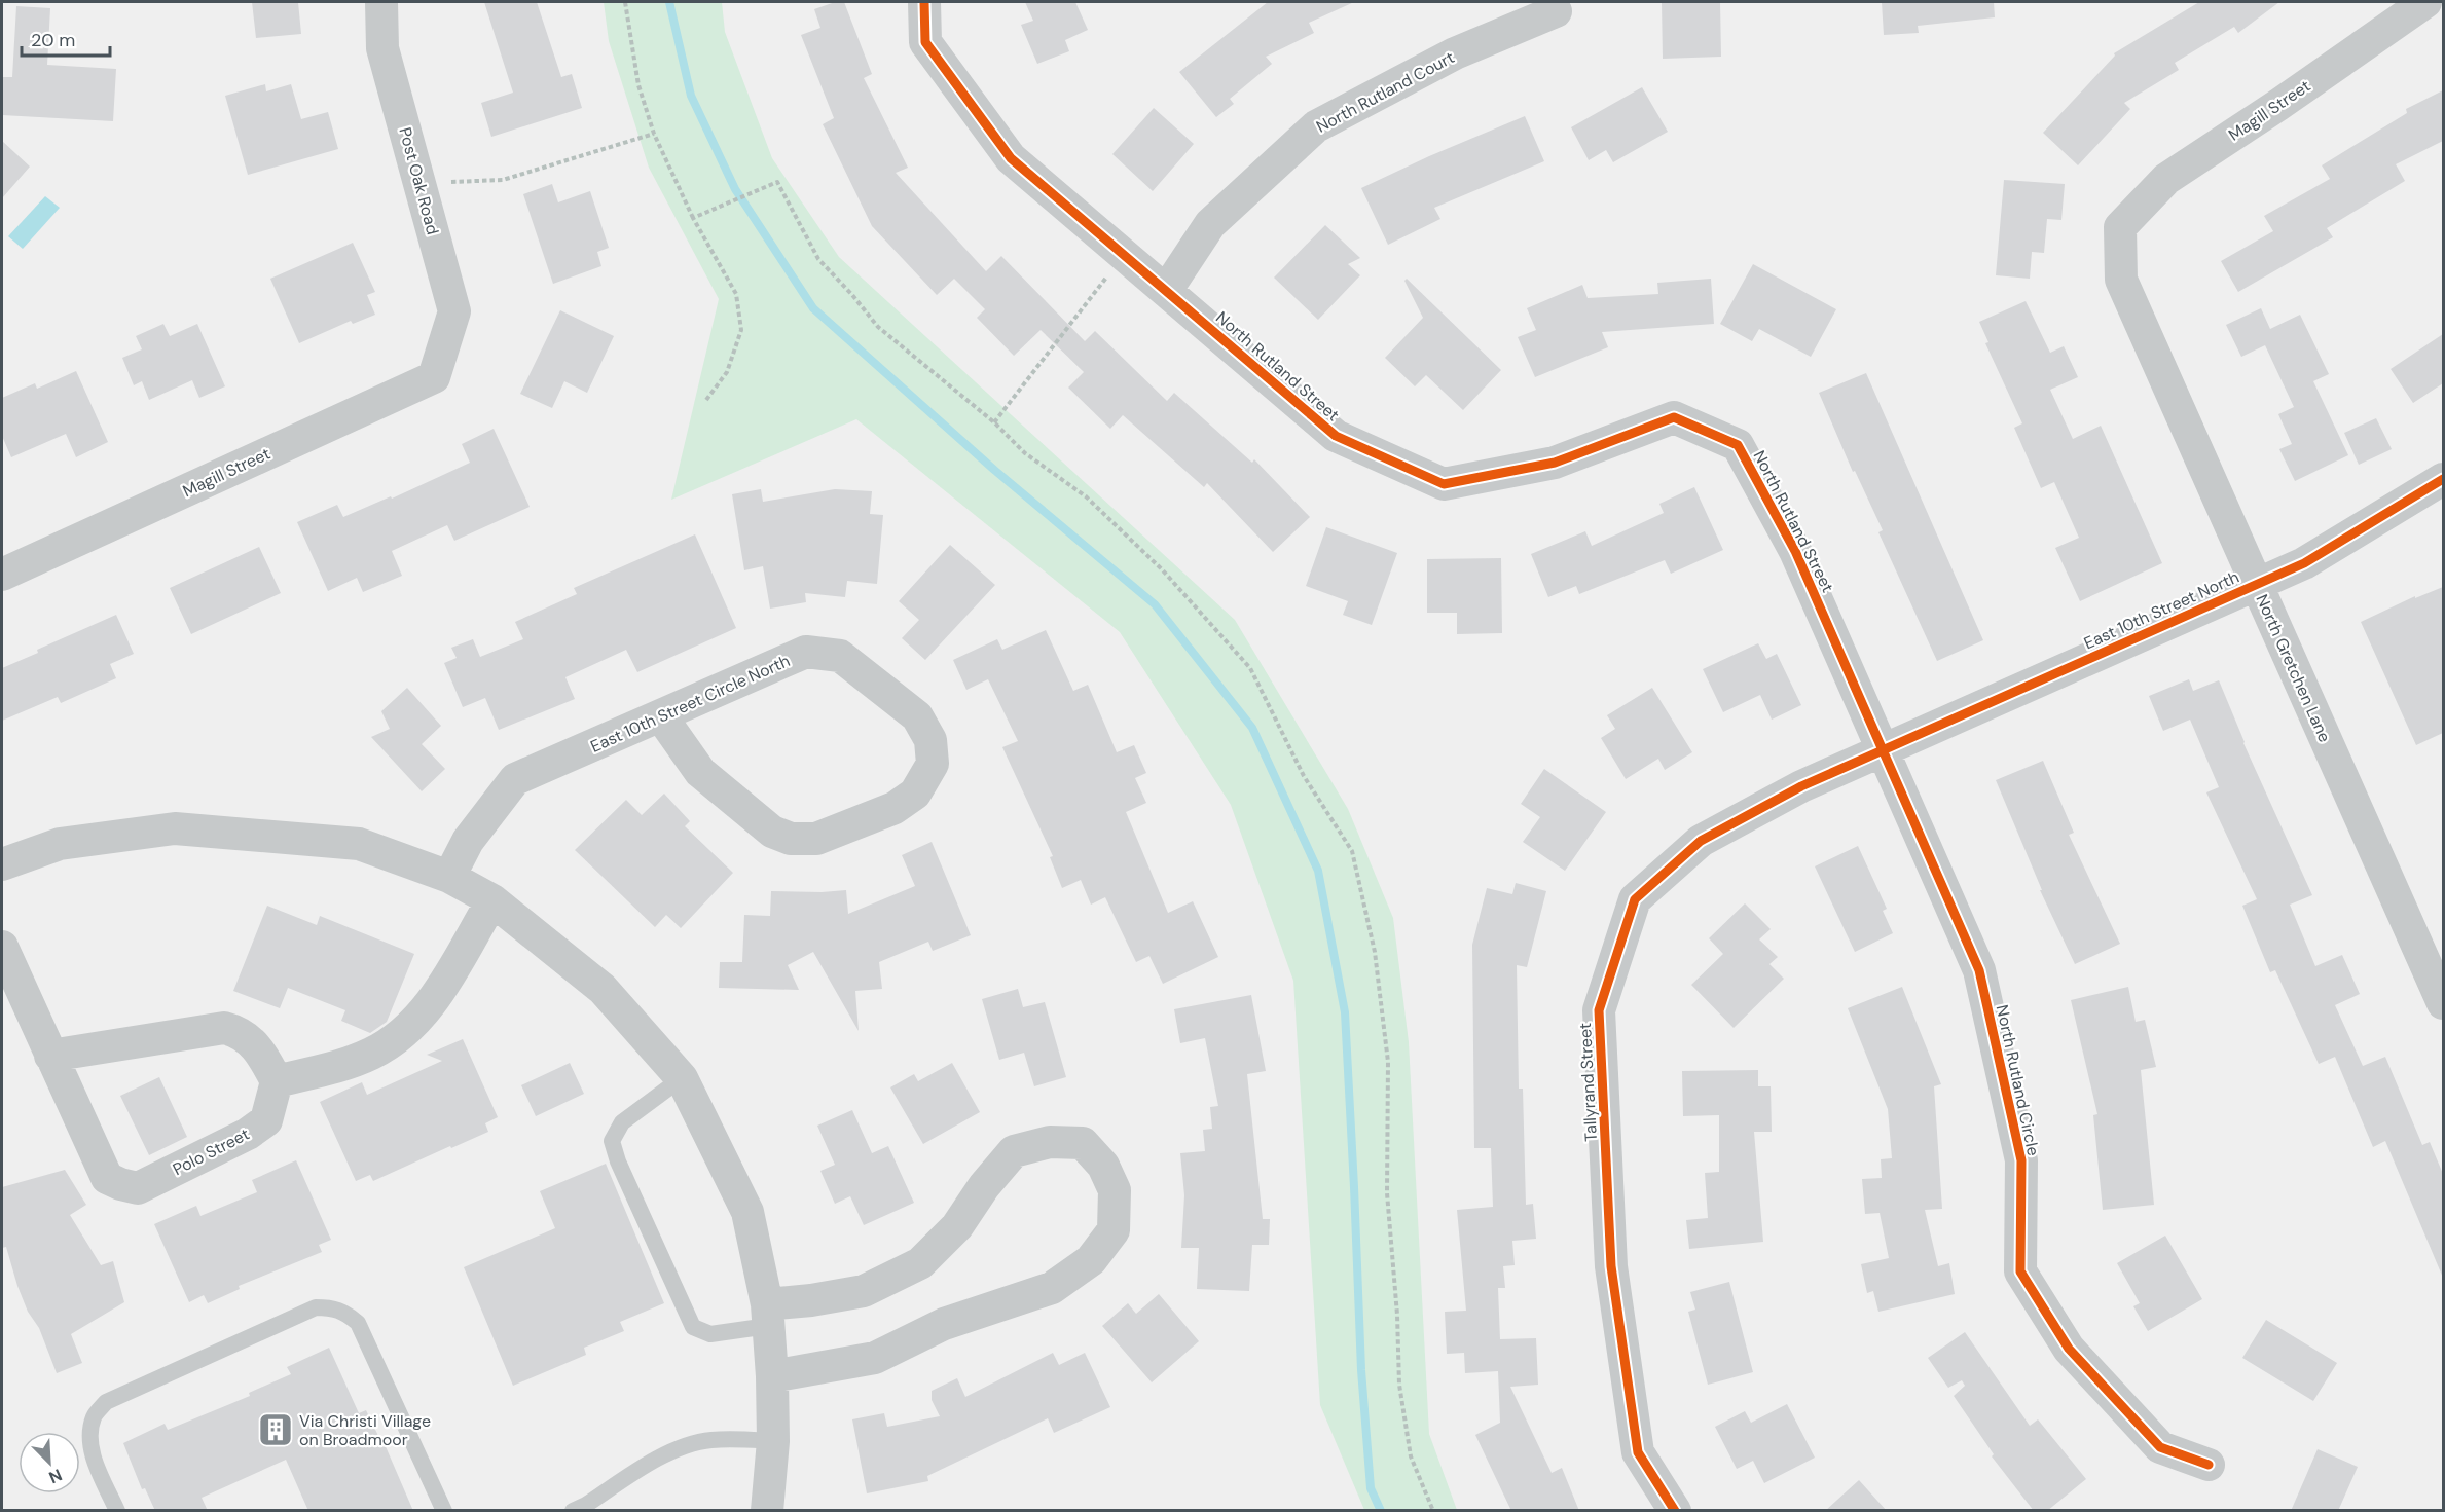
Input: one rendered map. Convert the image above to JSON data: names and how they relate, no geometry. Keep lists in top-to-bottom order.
{
  "streets": {
    "street": [
      "North Rutland Court",
      "Magill Street",
      "Post Oak Road",
      "North Rutland Street",
      "East 10th Street North",
      "North Gretchen Lane",
      "East 10th Street Circle North",
      "North Rutland Circle",
      "Tallyrand Street",
      "Polo Street"
    ]
  },
  "crossings": [
    ["North Rutland Court", "North Rutland Street"],
    ["Magill Street", "Post Oak Road"],
    ["Magill Street", "North Gretchen Lane"],
    ["North Rutland Street", "East 10th Street North"],
    ["North Rutland Street", "North Rutland Circle"],
    ["North Rutland Street", "Tallyrand Street"],
    ["East 10th Street North", "North Gretchen Lane"],
    ["East 10th Street North", "North Rutland Circle"],
    ["East 10th Street North", "Tallyrand Street"],
    ["North Rutland Circle", "Tallyrand Street"]
  ],
  "places": {
    "building": ["Via Christi Village on Broadmoor"]
  },
  "scale_bar": "20 m",
  "north": "bottom right"
}
